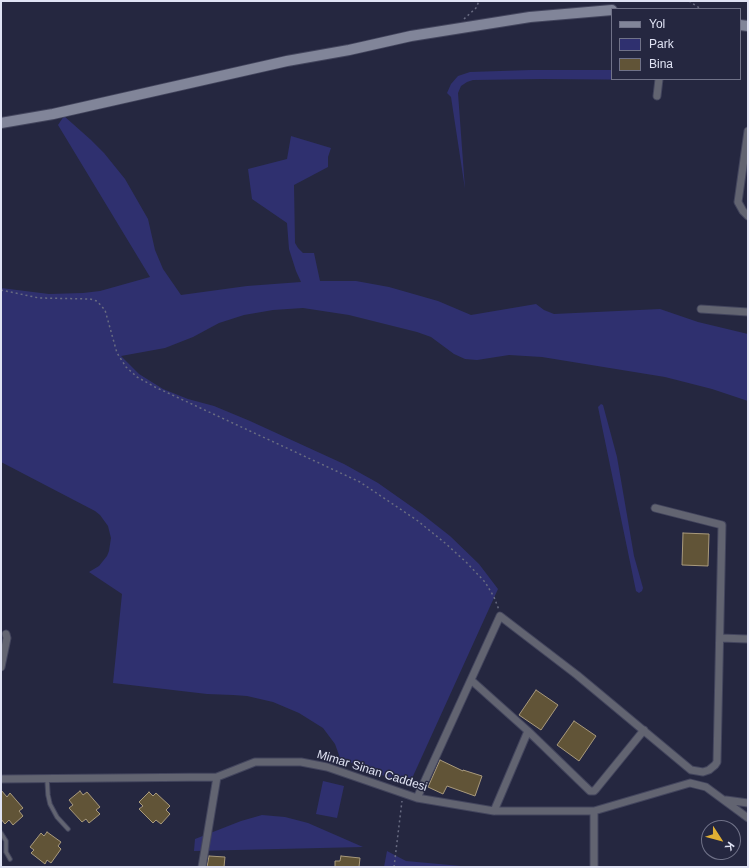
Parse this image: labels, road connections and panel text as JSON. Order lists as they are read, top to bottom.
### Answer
{
  "streets": {
    "street": ["Mimar Sinan Caddesi"]
  },
  "legend": ["Yol", "Park", "Bina"],
  "north": "bottom right"
}
